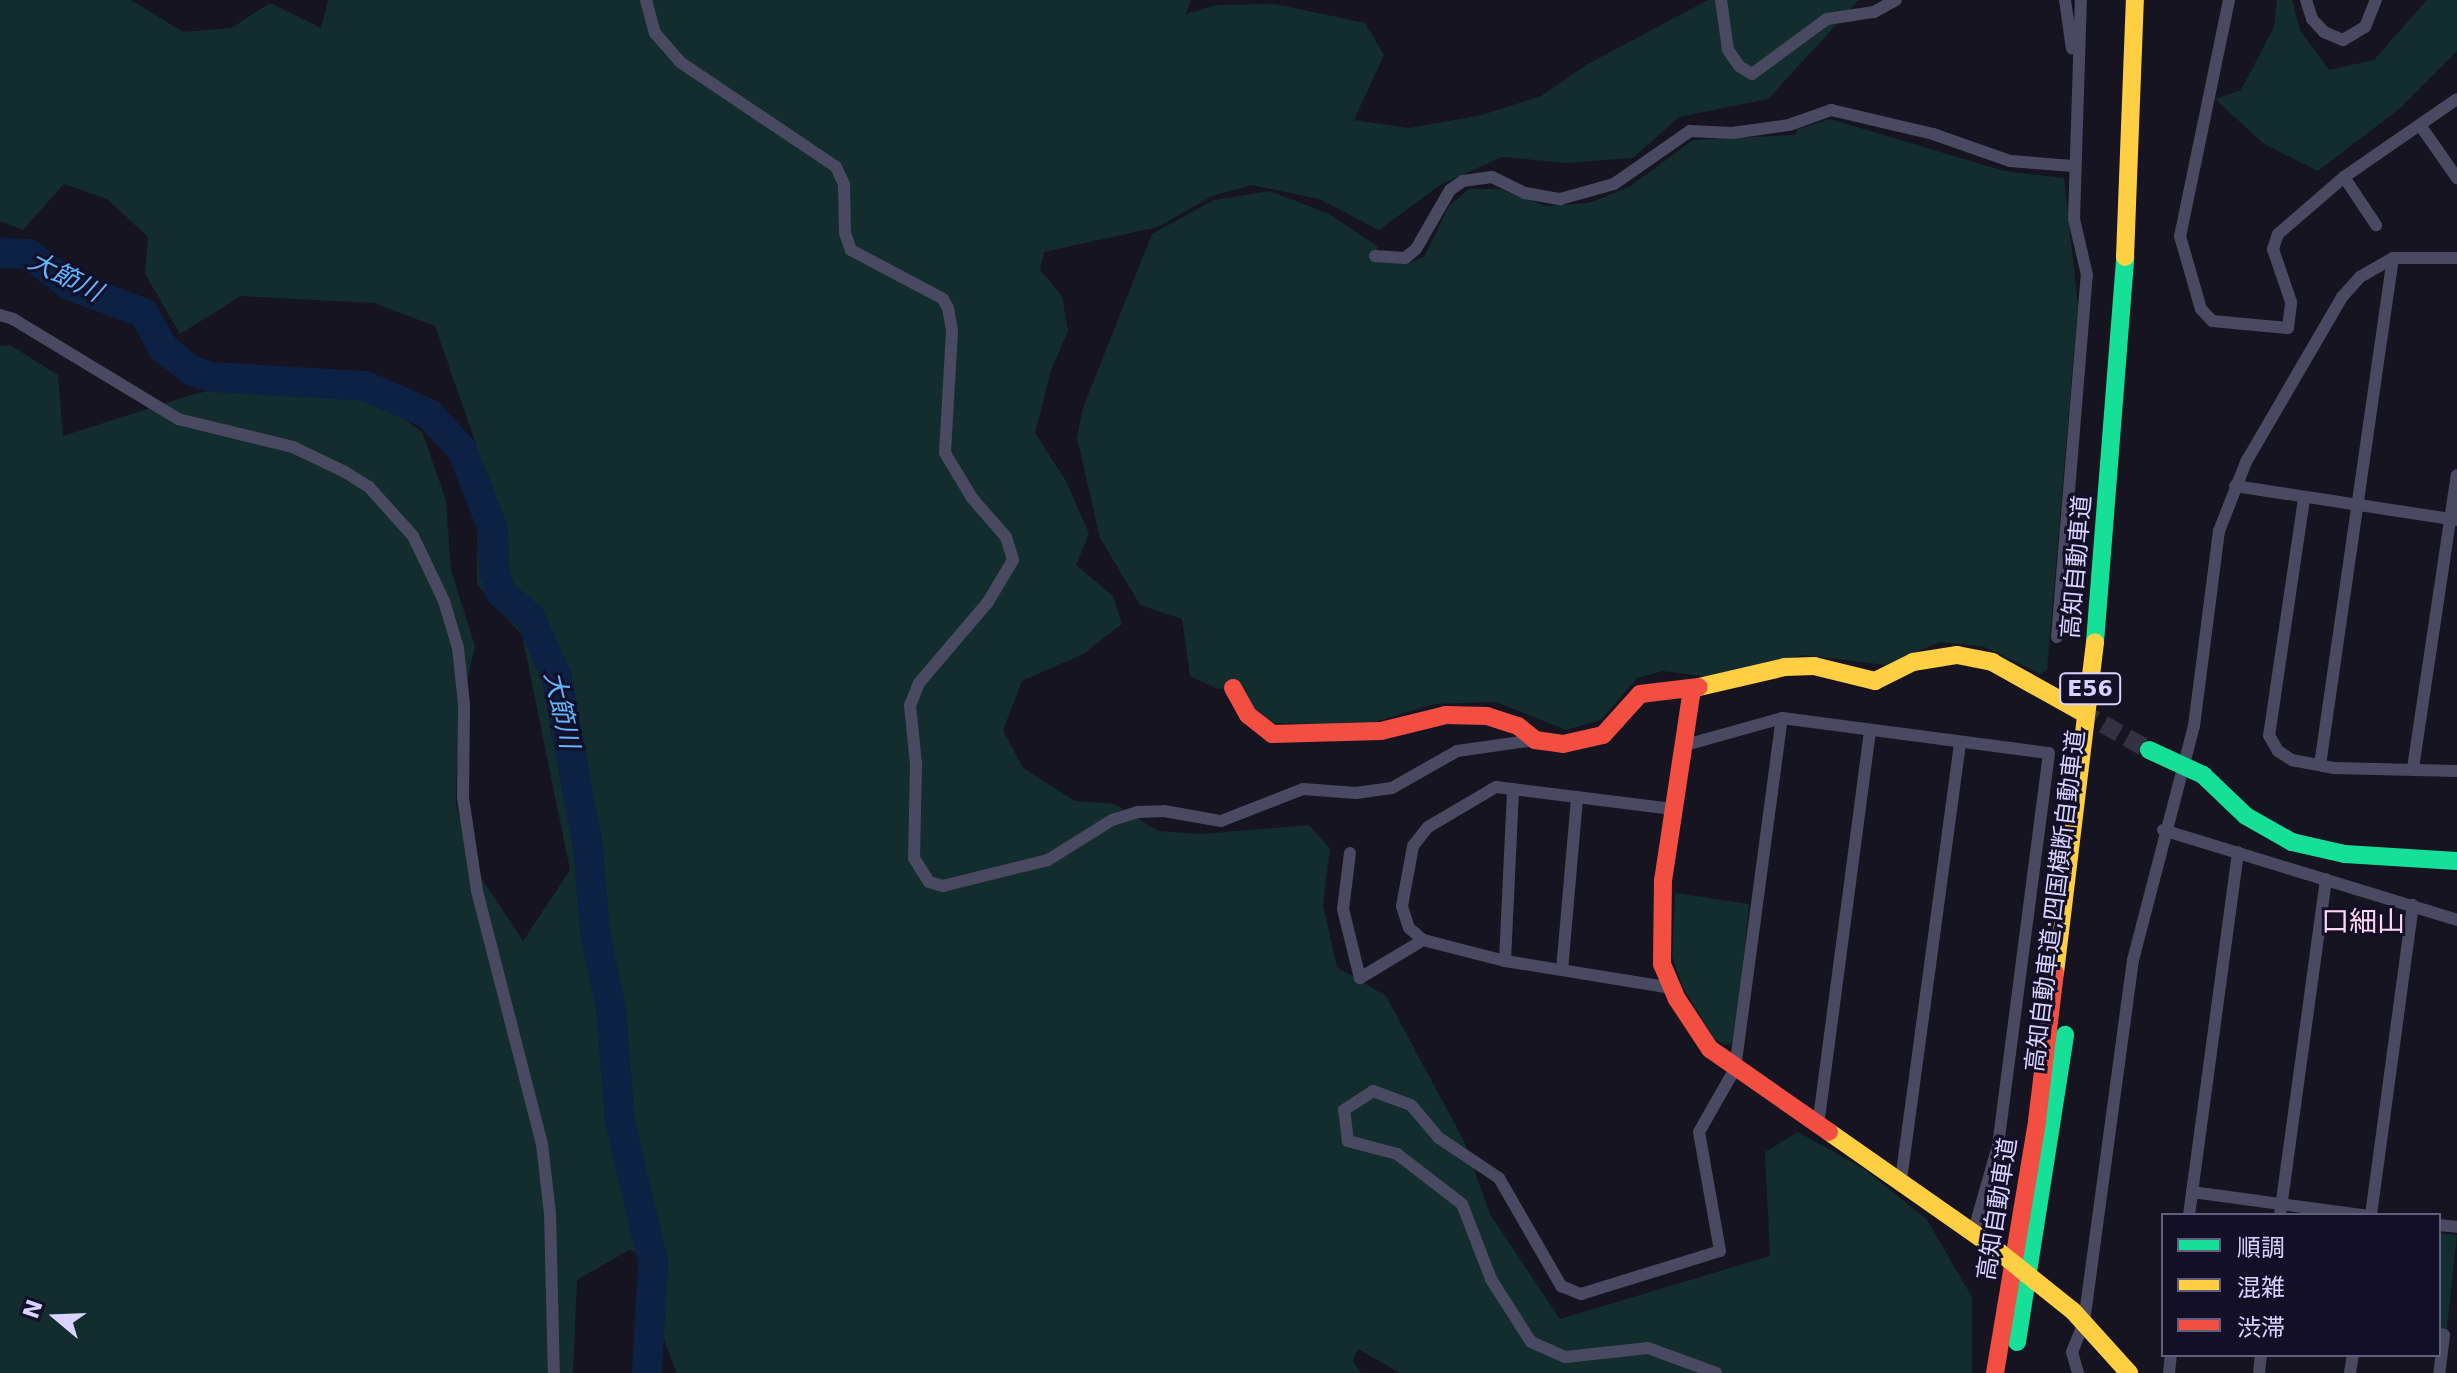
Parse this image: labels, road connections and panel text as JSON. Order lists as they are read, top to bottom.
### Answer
{
  "streets": {
    "main road": ["高知自動車道", "E56", "高知自動車道;四国横断自動車道"]
  },
  "districts": ["口細山"],
  "water": ["大節川"],
  "legend": ["順調", "混雑", "渋滞"],
  "north": "left"
}
